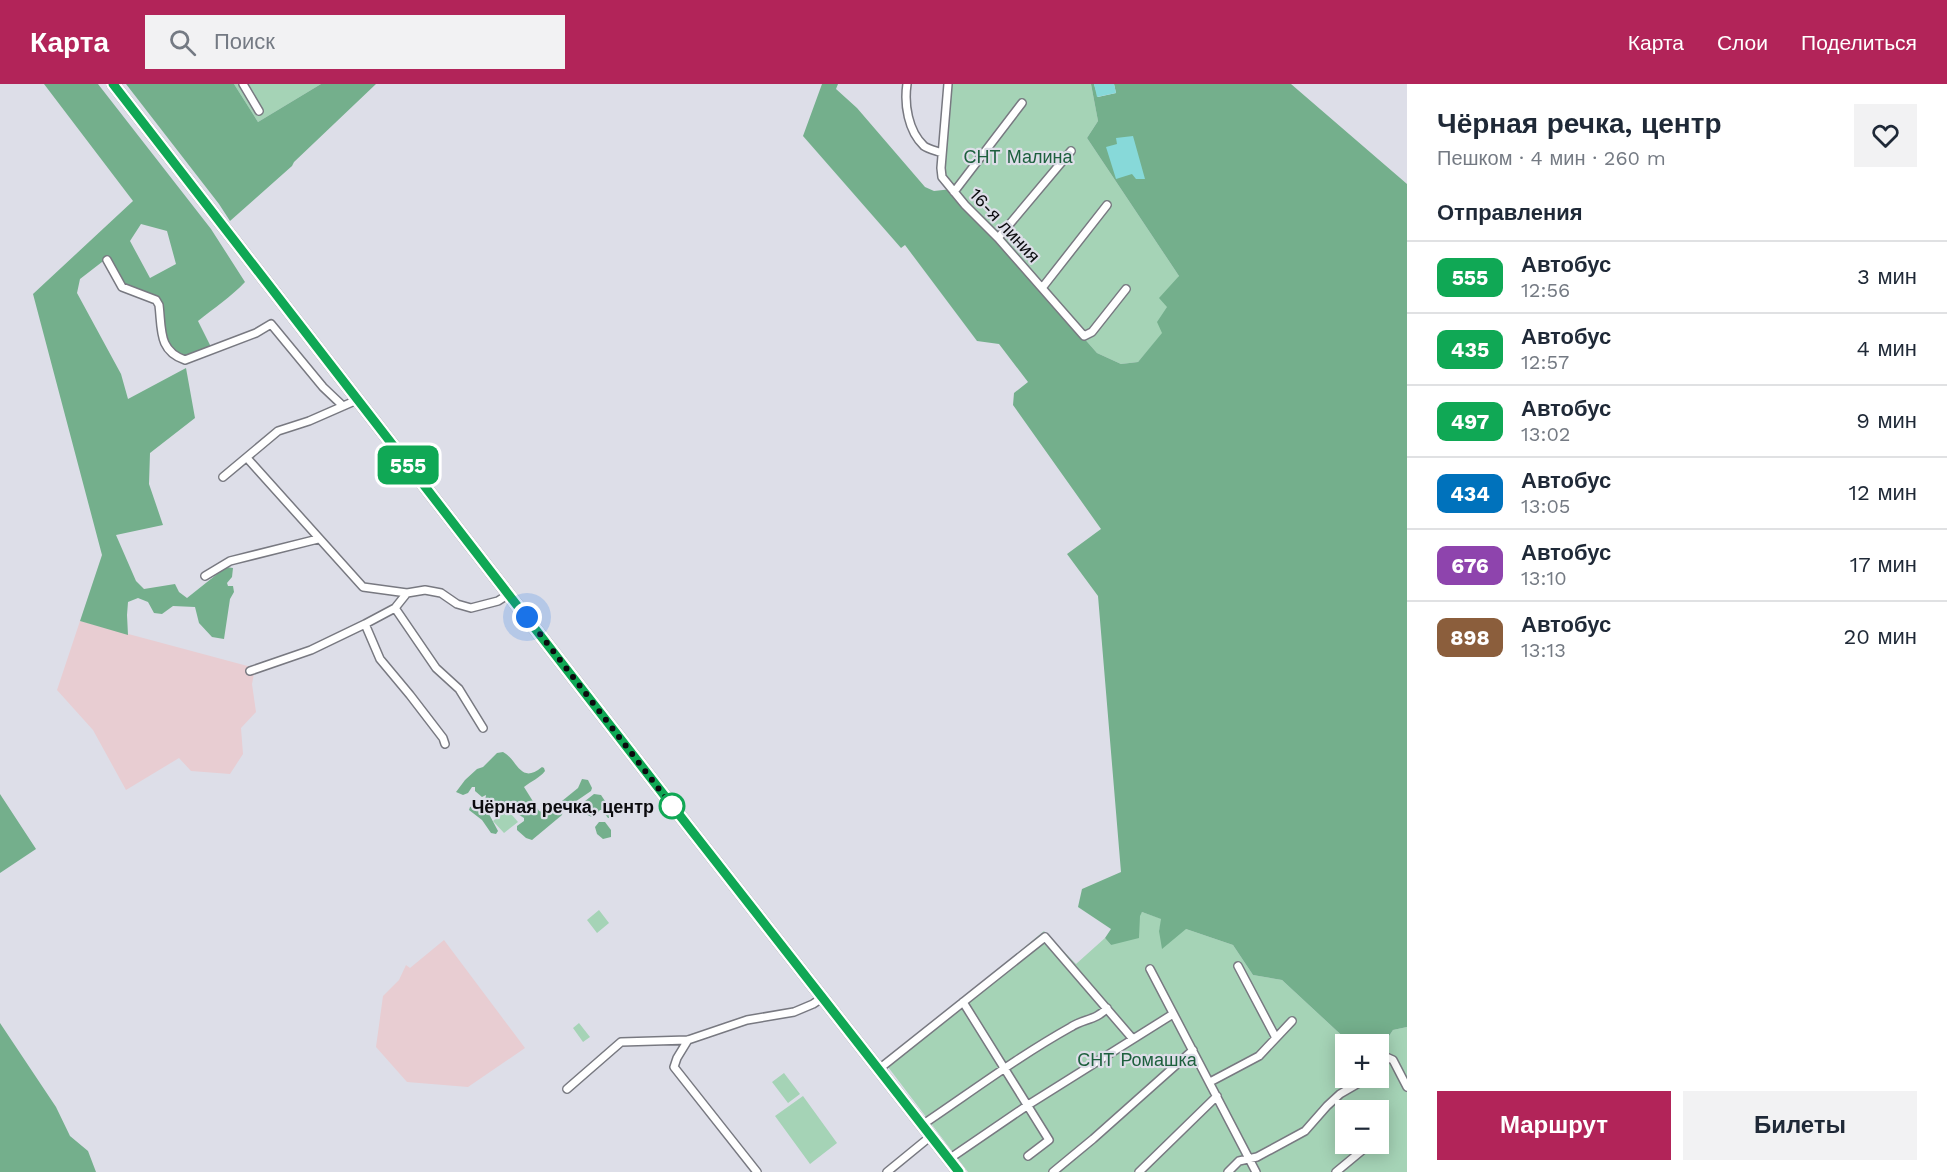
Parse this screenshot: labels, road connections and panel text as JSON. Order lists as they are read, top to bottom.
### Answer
{
  "streets": {
    "street": ["16-я линия"]
  },
  "parks": ["СНТ Малина", "СНТ Ромашка"],
  "places": ["Чёрная речка, центр"],
  "lines": ["bus line 555"],
  "page": {
    "header": "Карта",
    "search": "Поиск",
    "nav": ["Карта", "Слои", "Поделиться"],
    "on_map": "555",
    "heading": [
      ["Чёрная речка, центр", "Пешком · 4 мин · 260 m"],
      "Отправления"
    ],
    "list": [
      {
        "mark": "555",
        "name": "Автобус",
        "note": "12:56",
        "value": "3 мин"
      },
      {
        "mark": "435",
        "name": "Автобус",
        "note": "12:57",
        "value": "4 мин"
      },
      {
        "mark": "497",
        "name": "Автобус",
        "note": "13:02",
        "value": "9 мин"
      },
      {
        "mark": "434",
        "name": "Автобус",
        "note": "13:05",
        "value": "12 мин"
      },
      {
        "mark": "676",
        "name": "Автобус",
        "note": "13:10",
        "value": "17 мин"
      },
      {
        "mark": "898",
        "name": "Автобус",
        "note": "13:13",
        "value": "20 мин"
      }
    ],
    "map_buttons": ["+", "−"],
    "buttons": ["Маршрут", "Билеты"]
  }
}
